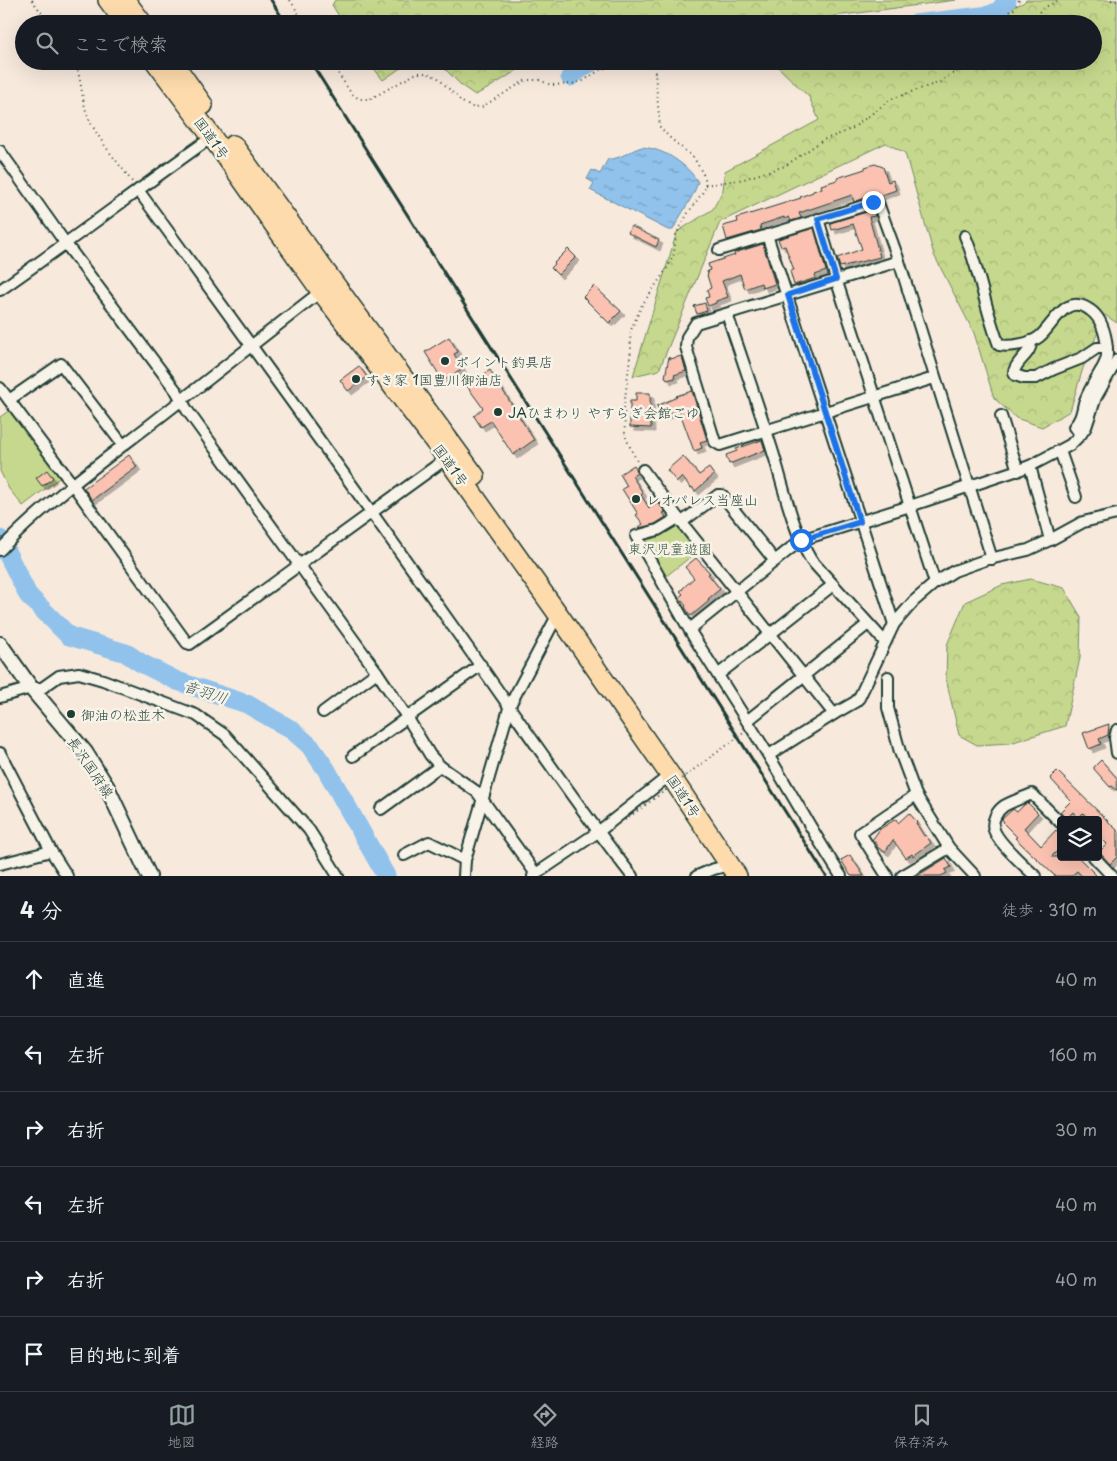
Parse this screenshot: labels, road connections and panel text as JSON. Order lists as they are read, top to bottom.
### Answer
{
  "streets": {
    "highway": ["国道1号"],
    "main road": ["長沢国府線"]
  },
  "water": ["音羽川"],
  "parks": ["東沢児童遊園"],
  "places": [
    "ポイント釣具店",
    "すき家 1国豊川御油店",
    "JAひまわり やすらぎ会館ごゆ",
    "レオパレス当座山",
    "御油の松並木"
  ],
  "page": {
    "search": "ここで検索",
    "heading": ["4 分", "徒歩 · 310 m"],
    "list": [
      ["直進", "40 m"],
      ["左折", "160 m"],
      ["右折", "30 m"],
      ["左折", "40 m"],
      ["右折", "40 m"],
      "目的地に到着"
    ],
    "nav": ["地図", "経路", "保存済み"]
  }
}
